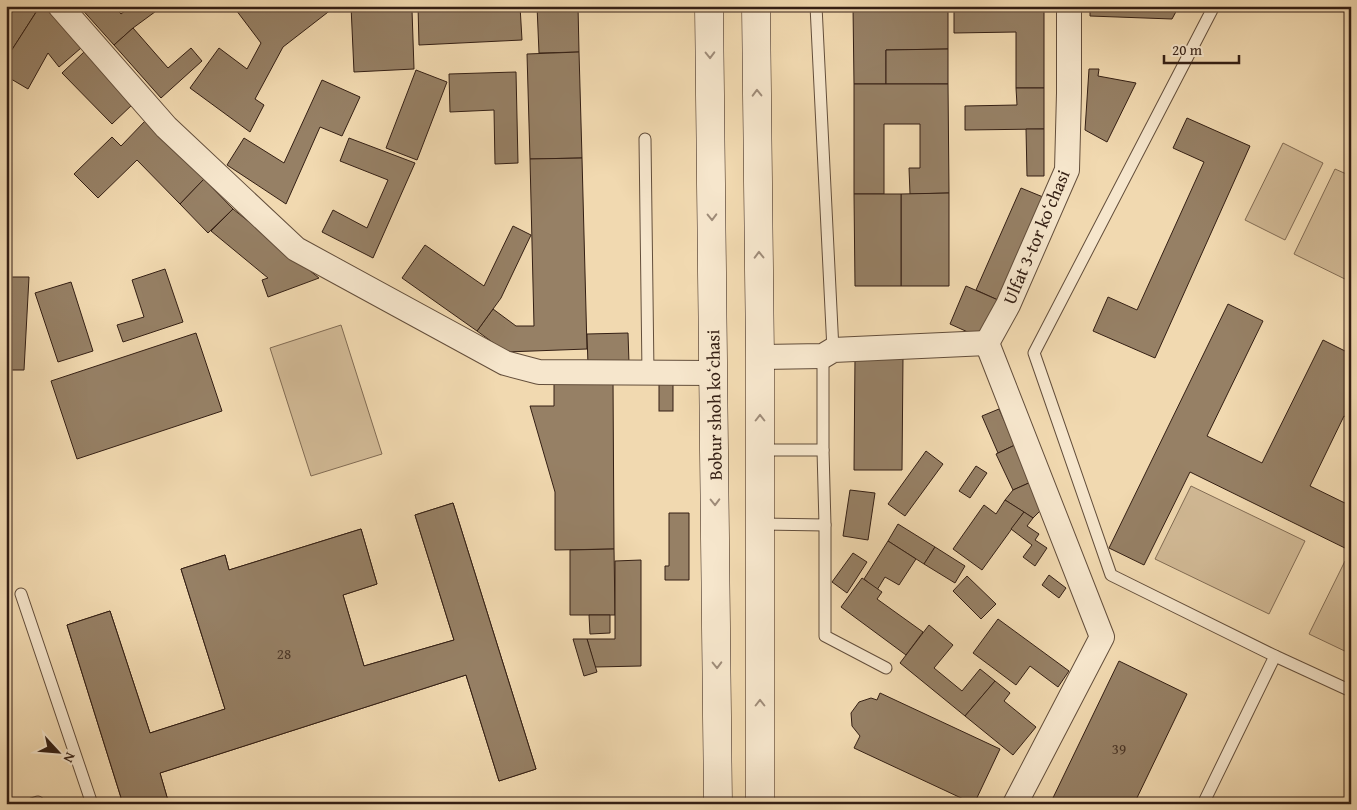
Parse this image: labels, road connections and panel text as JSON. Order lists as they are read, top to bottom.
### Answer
{
  "streets": {
    "main road": ["Bobur shoh koʻchasi"],
    "street": ["Ulfat 3-tor koʻchasi"]
  },
  "house_numbers": ["28", "39"],
  "scale_bar": "20 m",
  "north": "bottom right"
}
